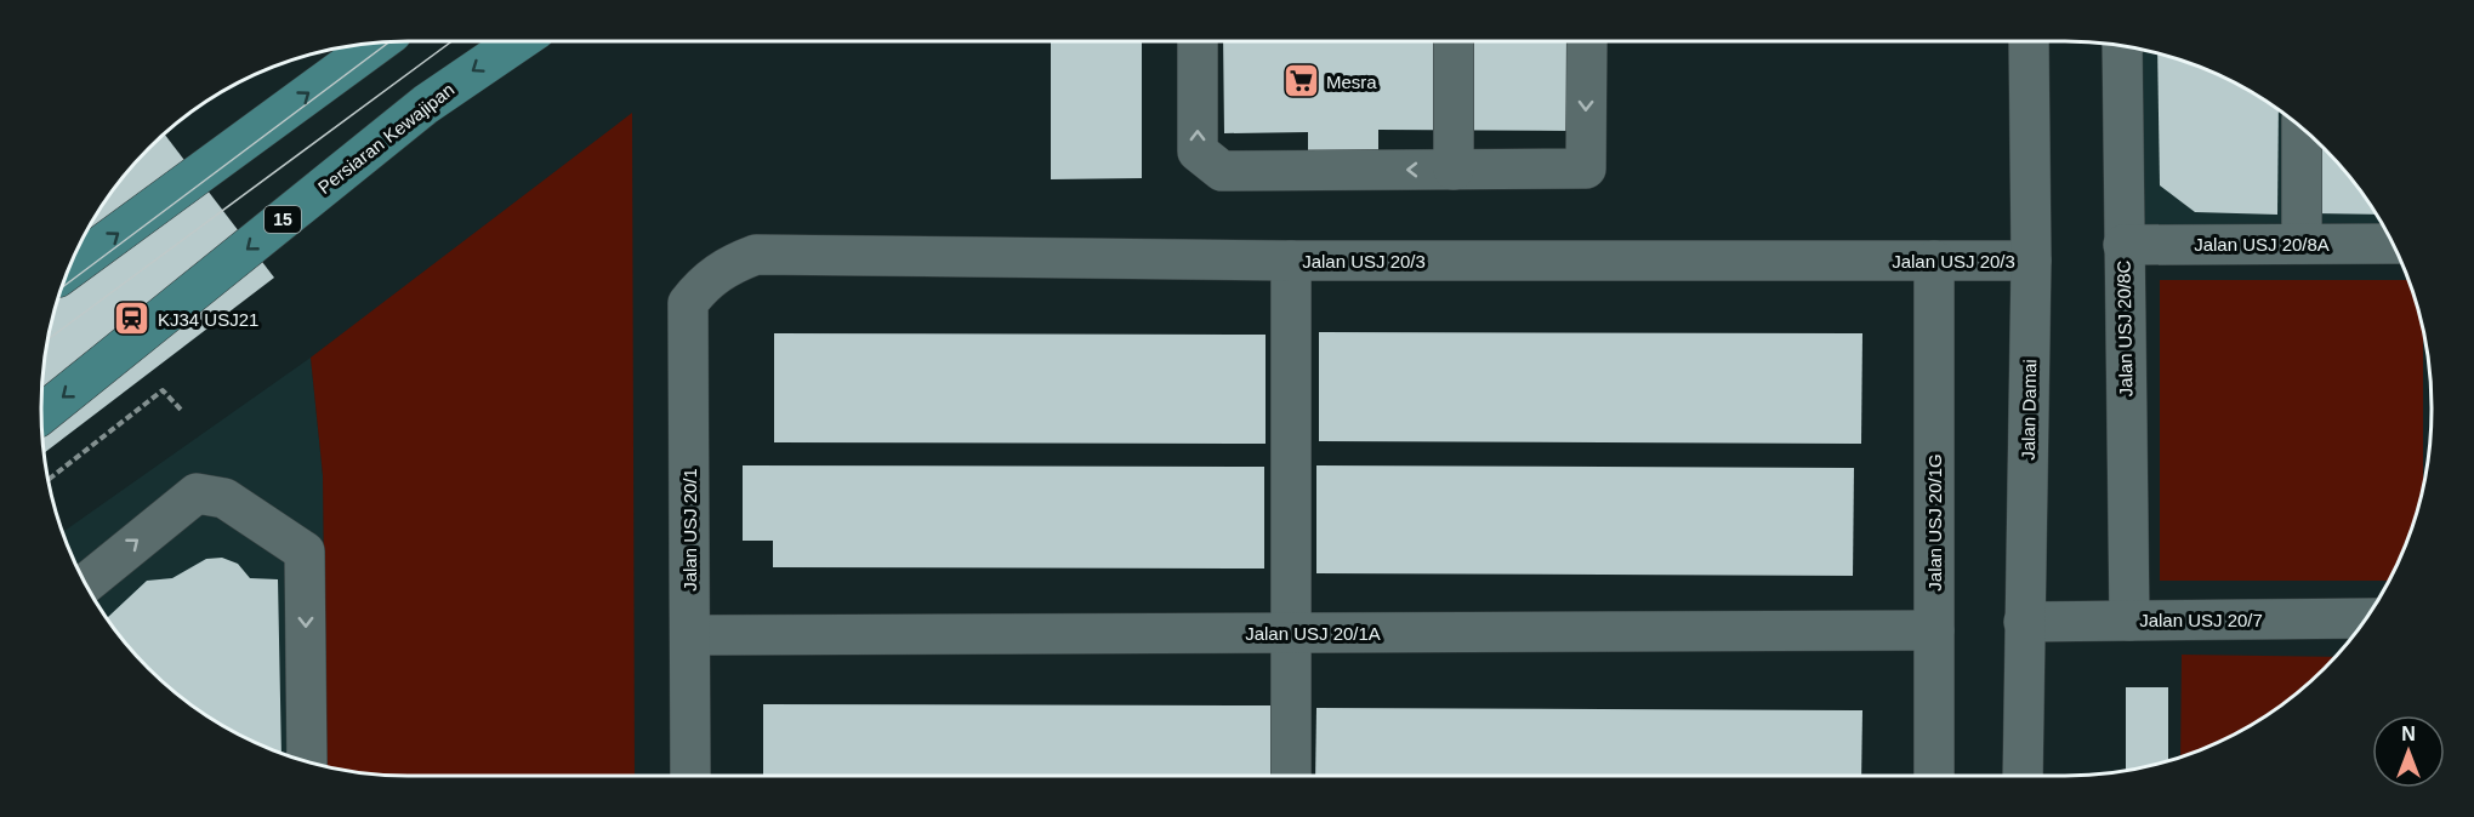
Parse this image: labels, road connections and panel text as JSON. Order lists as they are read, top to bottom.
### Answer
{
  "streets": {
    "main road": ["Persiaran Kewajipan", "15"],
    "street": [
      "Jalan USJ 20/8A",
      "Jalan USJ 20/3",
      "Jalan USJ 20/8C",
      "Jalan Damai",
      "Jalan USJ 20/1G",
      "Jalan USJ 20/1",
      "Jalan USJ 20/7",
      "Jalan USJ 20/1A"
    ]
  },
  "crossings": [
    ["Jalan USJ 20/8A", "Jalan USJ 20/8C"],
    ["Jalan USJ 20/3", "Jalan Damai"],
    ["Jalan USJ 20/3", "Jalan USJ 20/1G"],
    ["Jalan USJ 20/3", "Jalan USJ 20/1"],
    ["Jalan USJ 20/8C", "Jalan USJ 20/7"],
    ["Jalan Damai", "Jalan USJ 20/7"],
    ["Jalan USJ 20/1G", "Jalan USJ 20/1A"],
    ["Jalan USJ 20/1", "Jalan USJ 20/1A"]
  ],
  "places": {
    "supermarket": ["Mesra"],
    "station": ["KJ34 USJ21"]
  },
  "north": "top"
}
